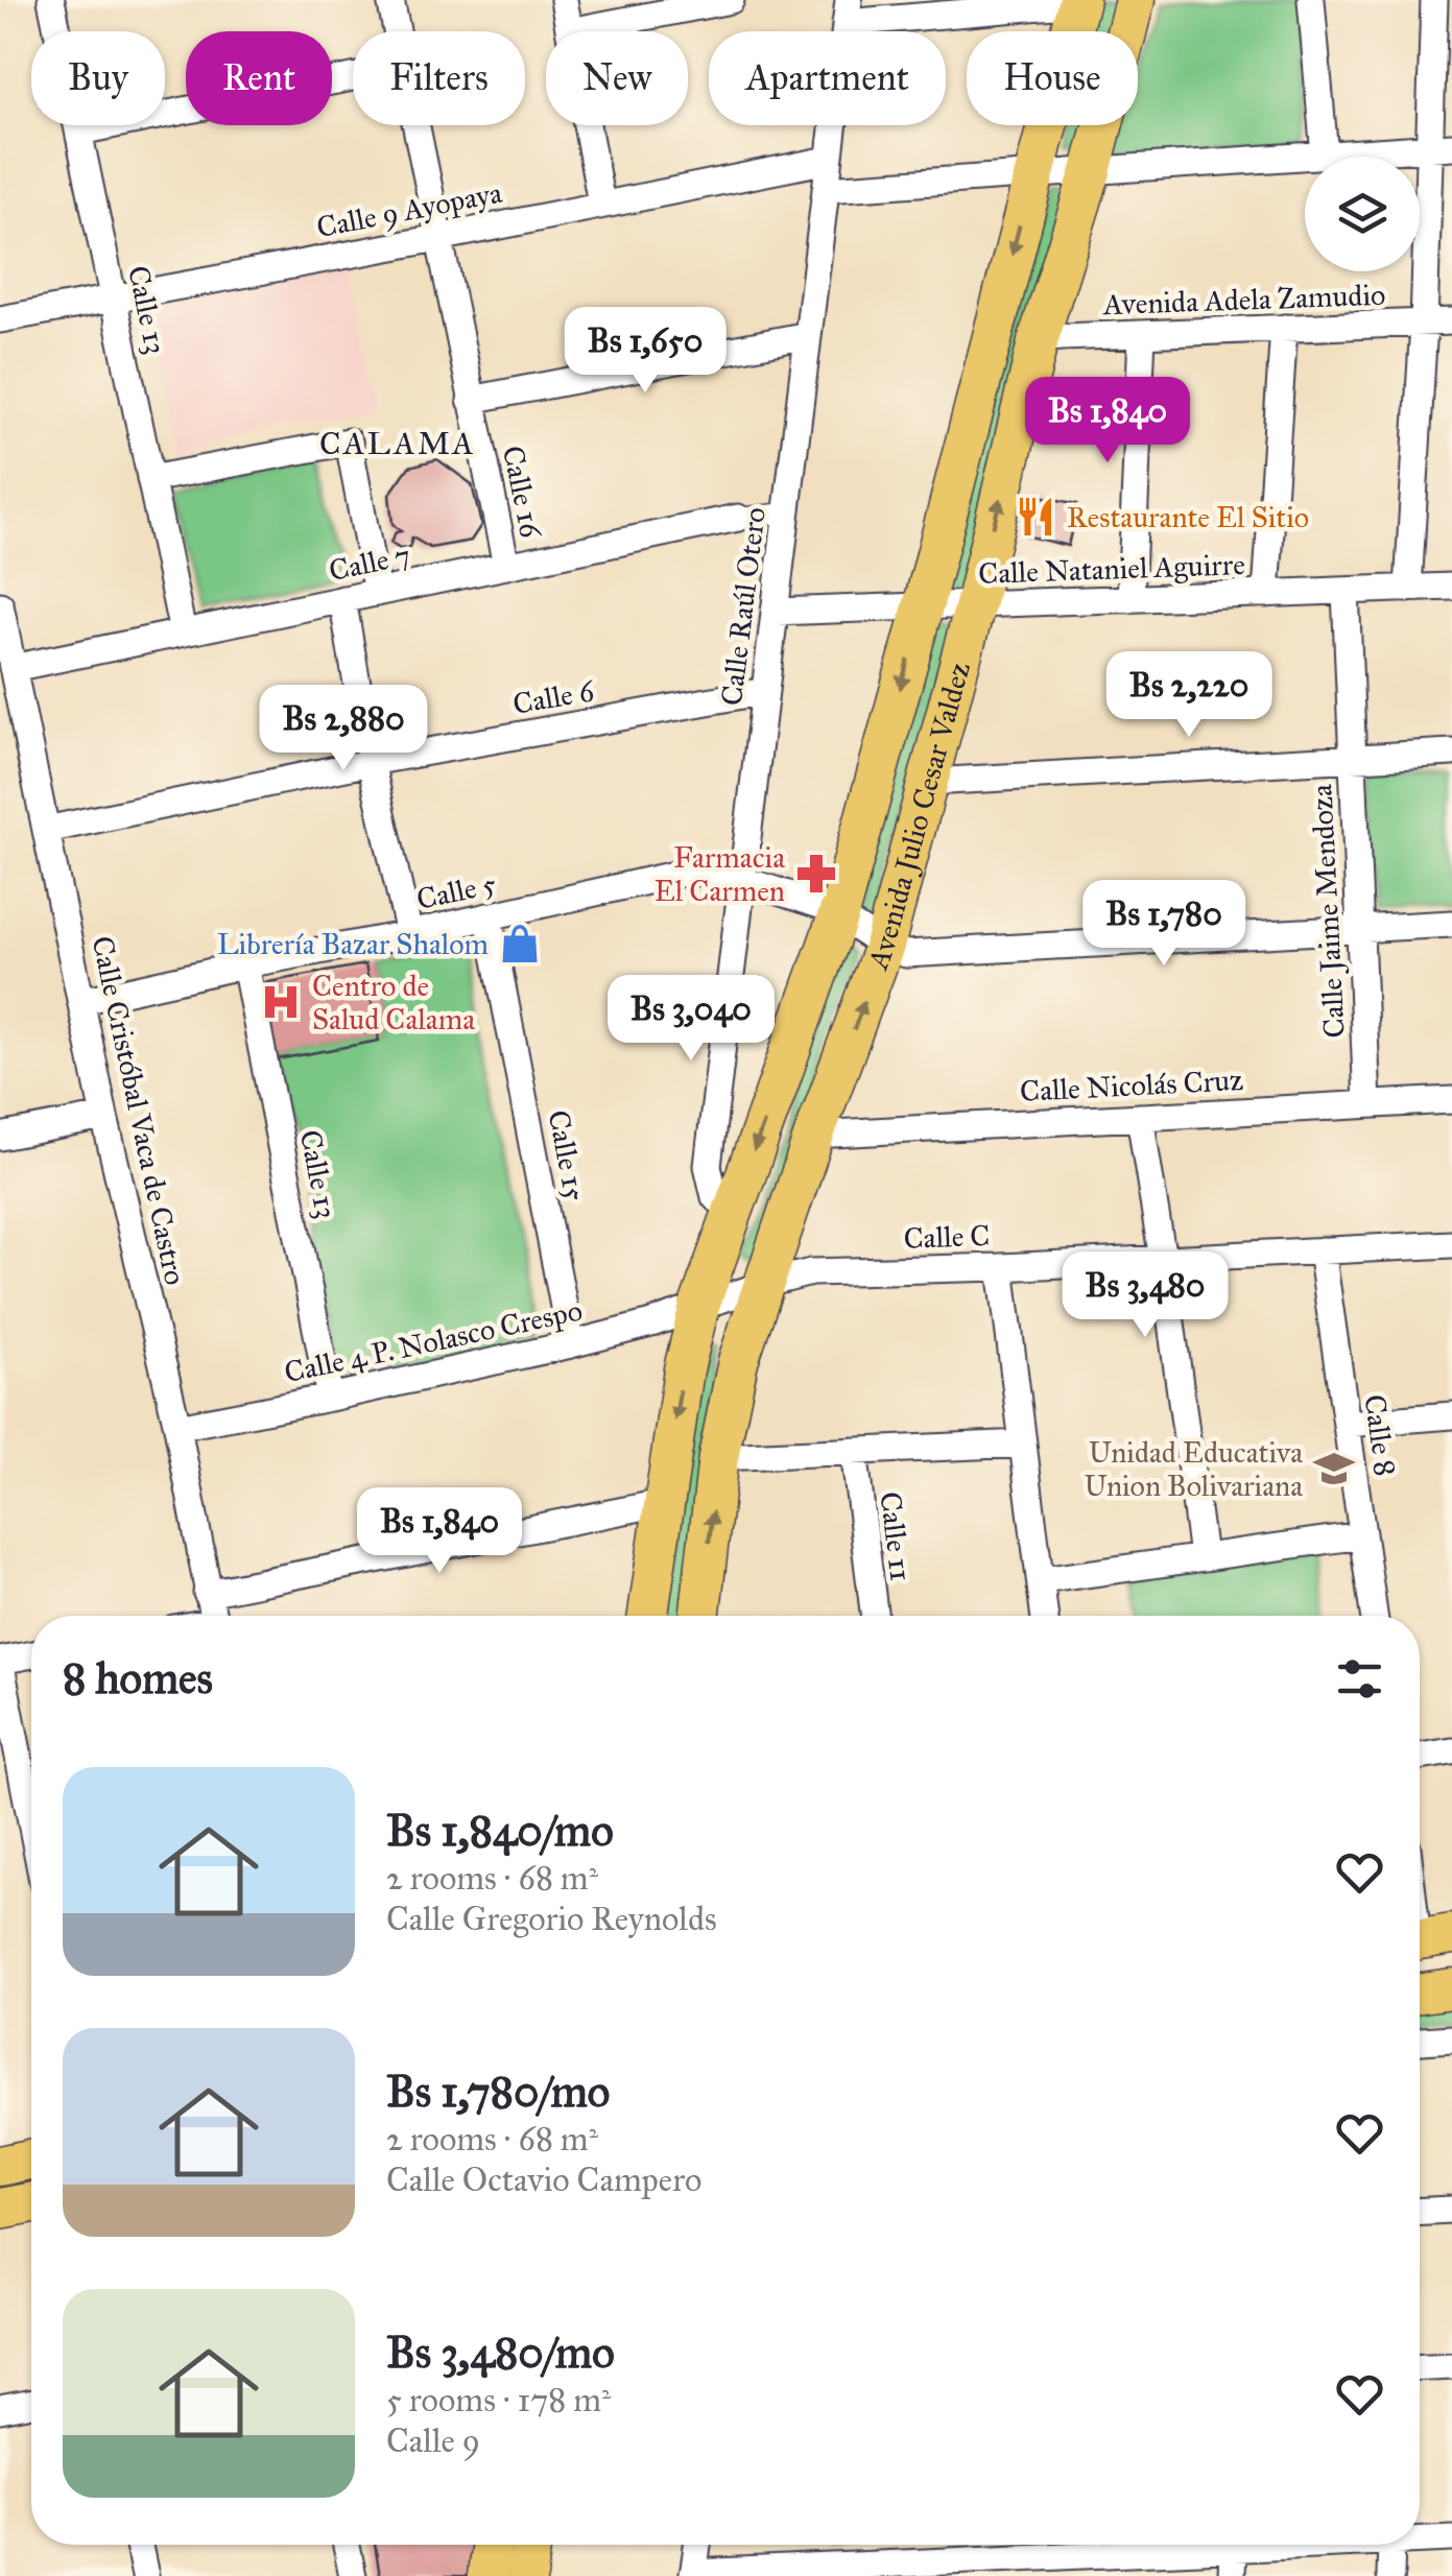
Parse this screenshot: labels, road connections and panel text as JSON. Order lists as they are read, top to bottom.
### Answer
{
  "streets": {
    "main road": ["Avenida Julio Cesar Valdez"],
    "street": [
      "Calle 9 Ayopaya",
      "Avenida Adela Zamudio",
      "Calle 13",
      "Calle 16",
      "Calle 7",
      "Calle Nataniel Aguirre",
      "Calle Raúl Otero",
      "Calle 6",
      "Calle 5",
      "Calle Jaime Mendoza",
      "Calle Nicolás Cruz",
      "Calle Cristóbal Vaca de Castro",
      "Calle 15",
      "Calle C",
      "Calle 4 P. Nolasco Crespo",
      "Calle 8",
      "Calle 11"
    ]
  },
  "crossings": [
    ["Calle 9 Ayopaya", "Calle 13"],
    ["Calle 9 Ayopaya", "Calle 16"],
    ["Calle 9 Ayopaya", "Calle Raúl Otero"],
    ["Avenida Adela Zamudio", "Avenida Julio Cesar Valdez"],
    ["Calle 13", "Calle 7"],
    ["Calle 13", "Calle 5"],
    ["Calle 13", "Calle 4 P. Nolasco Crespo"],
    ["Calle 16", "Calle 7"],
    ["Calle 7", "Calle Cristóbal Vaca de Castro"],
    ["Calle Nataniel Aguirre", "Calle Raúl Otero"],
    ["Calle Nataniel Aguirre", "Avenida Julio Cesar Valdez"],
    ["Calle Nataniel Aguirre", "Calle Jaime Mendoza"],
    ["Calle Raúl Otero", "Calle 6"],
    ["Calle Raúl Otero", "Avenida Julio Cesar Valdez"],
    ["Calle Raúl Otero", "Calle 5"],
    ["Calle 6", "Calle Cristóbal Vaca de Castro"],
    ["Avenida Julio Cesar Valdez", "Calle 5"],
    ["Avenida Julio Cesar Valdez", "Calle Nicolás Cruz"],
    ["Avenida Julio Cesar Valdez", "Calle C"],
    ["Avenida Julio Cesar Valdez", "Calle 4 P. Nolasco Crespo"],
    ["Calle 5", "Calle Cristóbal Vaca de Castro"],
    ["Calle 5", "Calle 15"],
    ["Calle Jaime Mendoza", "Calle Nicolás Cruz"],
    ["Calle Cristóbal Vaca de Castro", "Calle 4 P. Nolasco Crespo"],
    ["Calle 15", "Calle 4 P. Nolasco Crespo"],
    ["Calle C", "Calle 4 P. Nolasco Crespo"],
    ["Calle C", "Calle 8"]
  ],
  "districts": ["CALAMA"],
  "places": {
    "restaurant": ["Restaurante El Sitio"],
    "pharmacy": ["Farmacia El Carmen"],
    "shop": ["Librería Bazar Shalom"],
    "hospital": ["Centro de Salud Calama"],
    "school or university": ["Unidad Educativa Union Bolivariana"]
  },
  "page": {
    "chip": [
      "Buy",
      "Rent",
      "Filters",
      "New",
      "Apartment",
      "House"
    ],
    "price": [
      "Bs 1,650",
      "Bs 1,840",
      "Bs 2,220",
      "Bs 2,880",
      "Bs 1,780",
      "Bs 3,040",
      "Bs 3,480",
      "Bs 1,840"
    ],
    "heading": "8 homes",
    "list": [
      {
        "name": "Bs 1,840/mo",
        "note": "2 rooms · 68 m² · Calle Gregorio Reynolds"
      },
      {
        "name": "Bs 1,780/mo",
        "note": "2 rooms · 68 m² · Calle Octavio Campero"
      },
      {
        "name": "Bs 3,480/mo",
        "note": "5 rooms · 178 m² · Calle 9"
      }
    ]
  }
}
